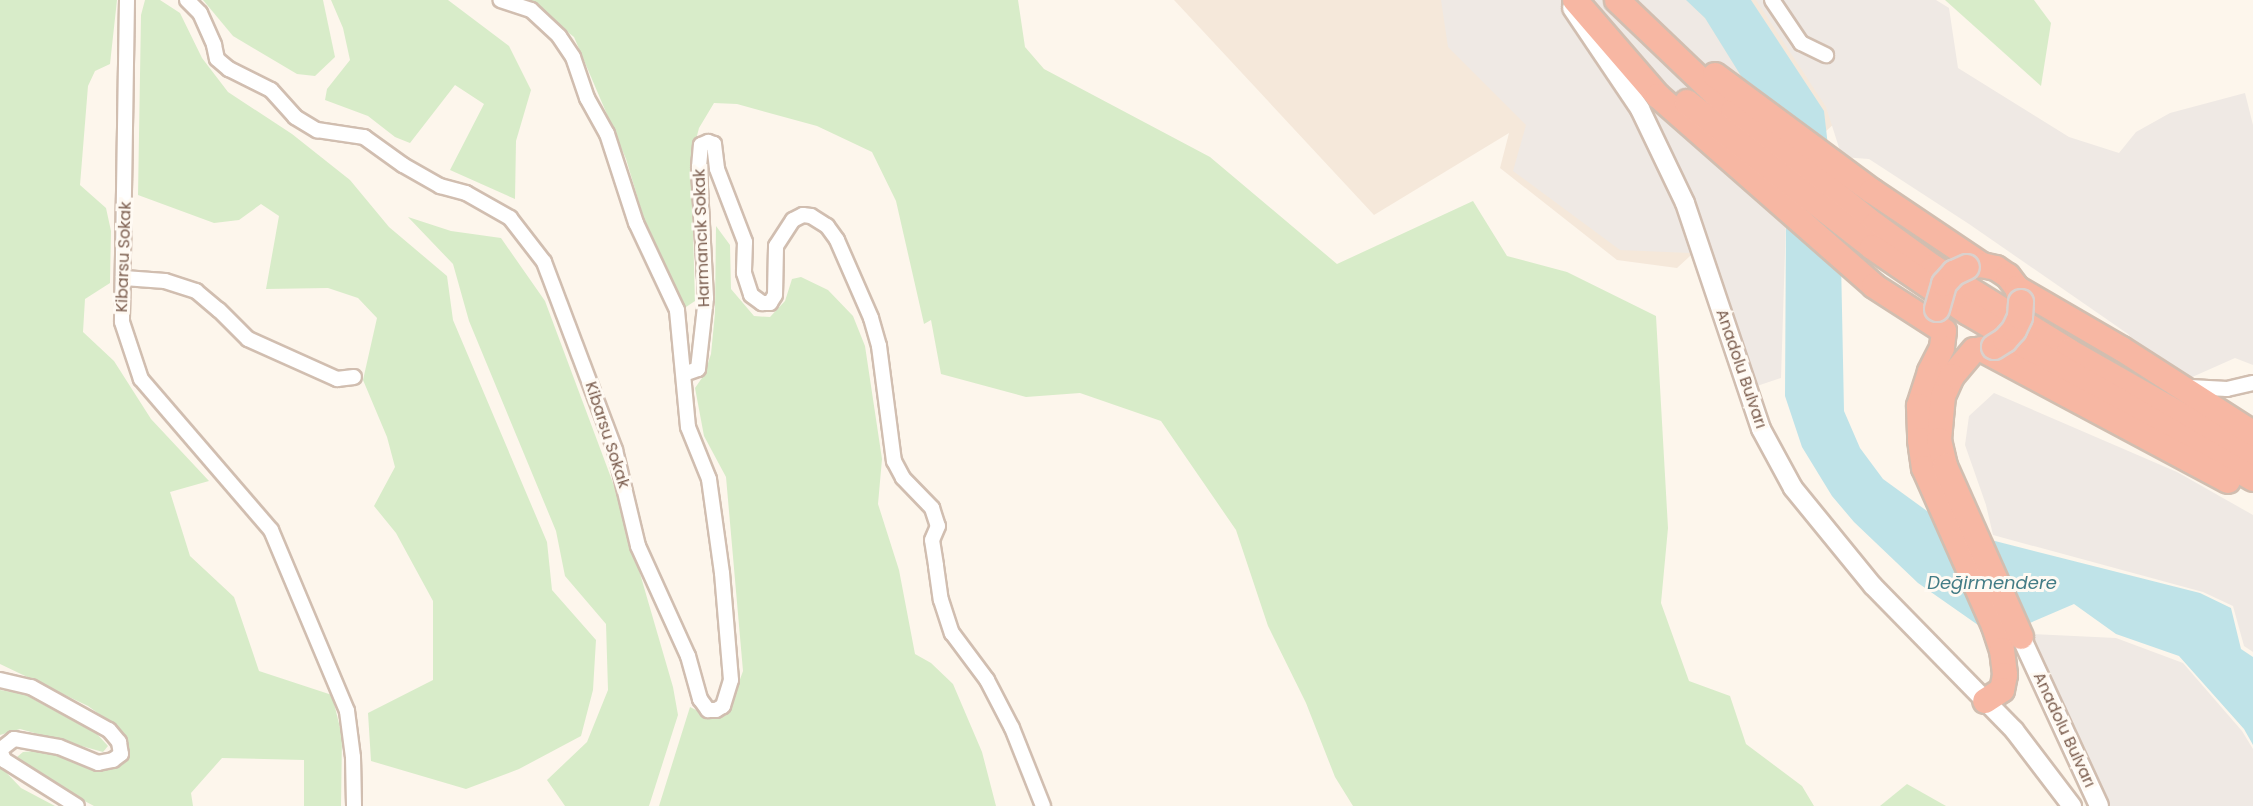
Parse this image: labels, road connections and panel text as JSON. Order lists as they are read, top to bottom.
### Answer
{
  "streets": {
    "street": ["Harmancık Sokak", "Kibarsu Sokak", "Anadolu Bulvarı"]
  },
  "crossings": [
    ["Harmancık Sokak", "Kibarsu Sokak"]
  ],
  "water": ["Değirmendere"]
}
